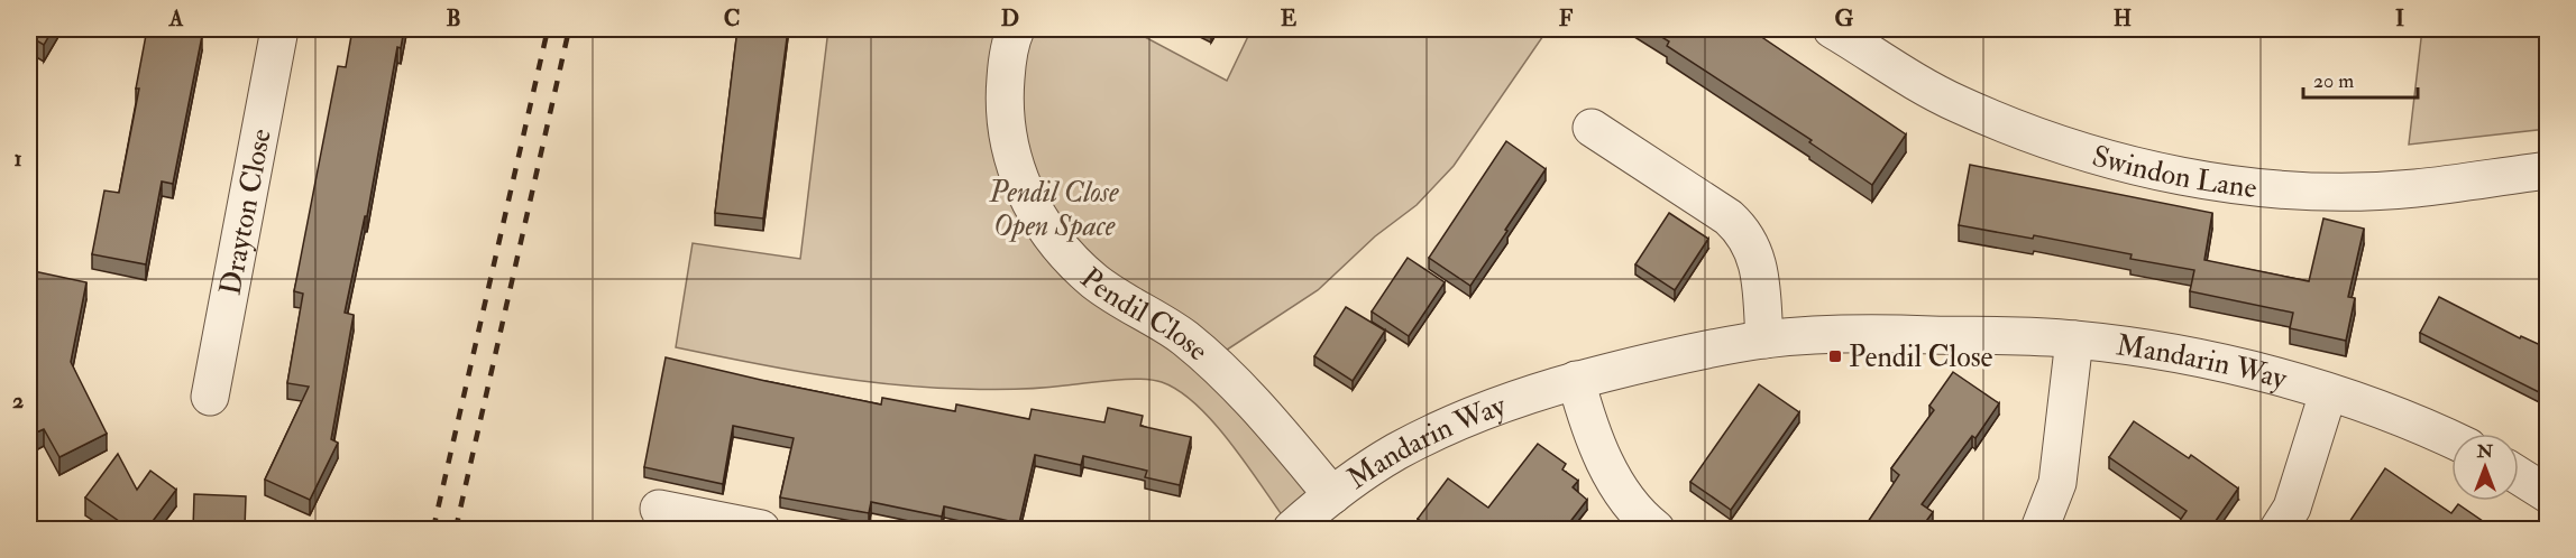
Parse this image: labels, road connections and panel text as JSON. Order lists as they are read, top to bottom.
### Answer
{
  "streets": {
    "street": [
      "Swindon Lane",
      "Drayton Close",
      "Pendil Close",
      "Mandarin Way"
    ]
  },
  "crossings": [
    ["Pendil Close", "Mandarin Way"]
  ],
  "parks": ["Pendil Close Open Space"],
  "places": {
    "transit": ["Pendil Close"]
  },
  "scale_bar": "20 m",
  "north": "top",
  "grid": {
    "columns": [
      "A",
      "B",
      "C",
      "D",
      "E",
      "F",
      "G",
      "H",
      "I"
    ],
    "rows": ["1", "2"]
  }
}
